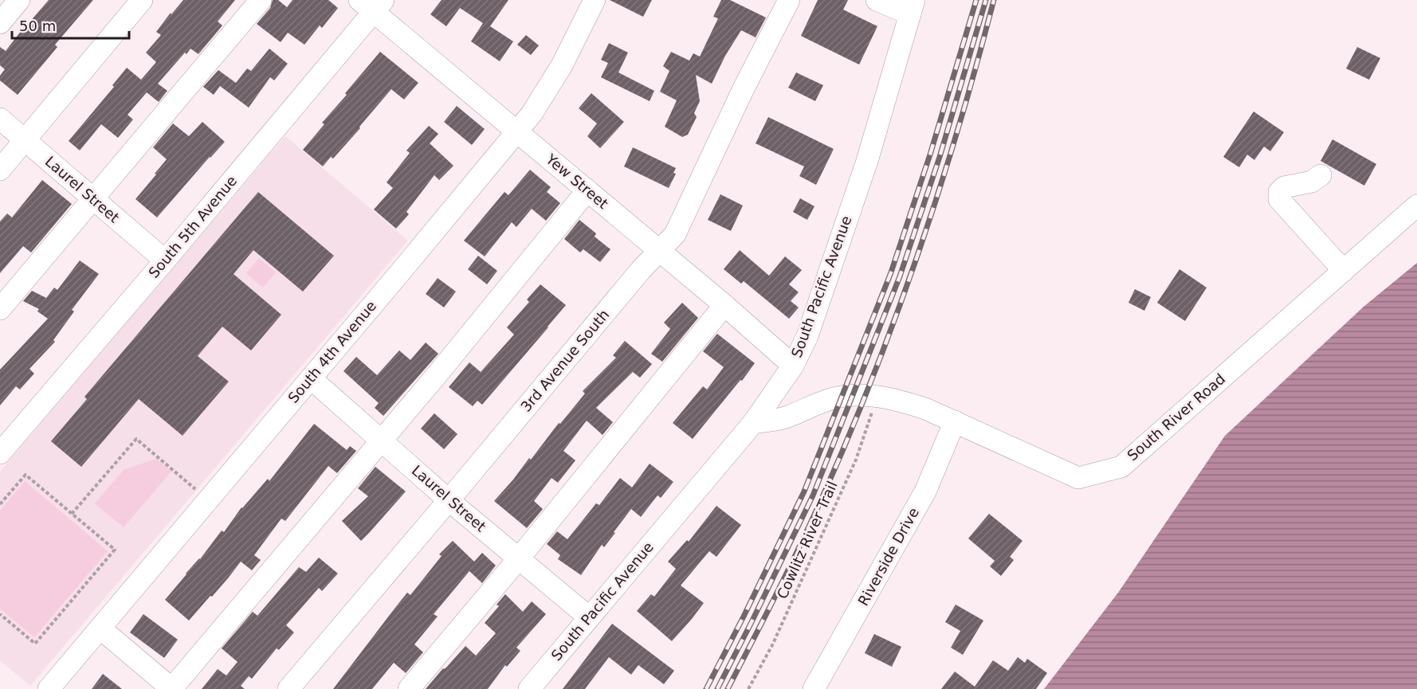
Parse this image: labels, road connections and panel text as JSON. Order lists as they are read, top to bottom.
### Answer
{
  "streets": {
    "street": [
      "Yew Street",
      "Laurel Street",
      "South 5th Avenue",
      "South Pacific Avenue",
      "South 4th Avenue",
      "3rd Avenue South",
      "South River Road",
      "Riverside Drive"
    ],
    "path": ["Cowlitz River Trail"]
  },
  "crossings": [
    ["Yew Street", "South 5th Avenue"],
    ["Yew Street", "South Pacific Avenue"],
    ["Yew Street", "South 4th Avenue"],
    ["Yew Street", "3rd Avenue South"],
    ["Laurel Street", "South 5th Avenue"],
    ["Laurel Street", "South Pacific Avenue"],
    ["Laurel Street", "South 4th Avenue"],
    ["Laurel Street", "3rd Avenue South"],
    ["South Pacific Avenue", "South River Road"],
    ["South River Road", "Cowlitz River Trail"],
    ["South River Road", "Riverside Drive"]
  ],
  "scale_bar": "50 m"
}
